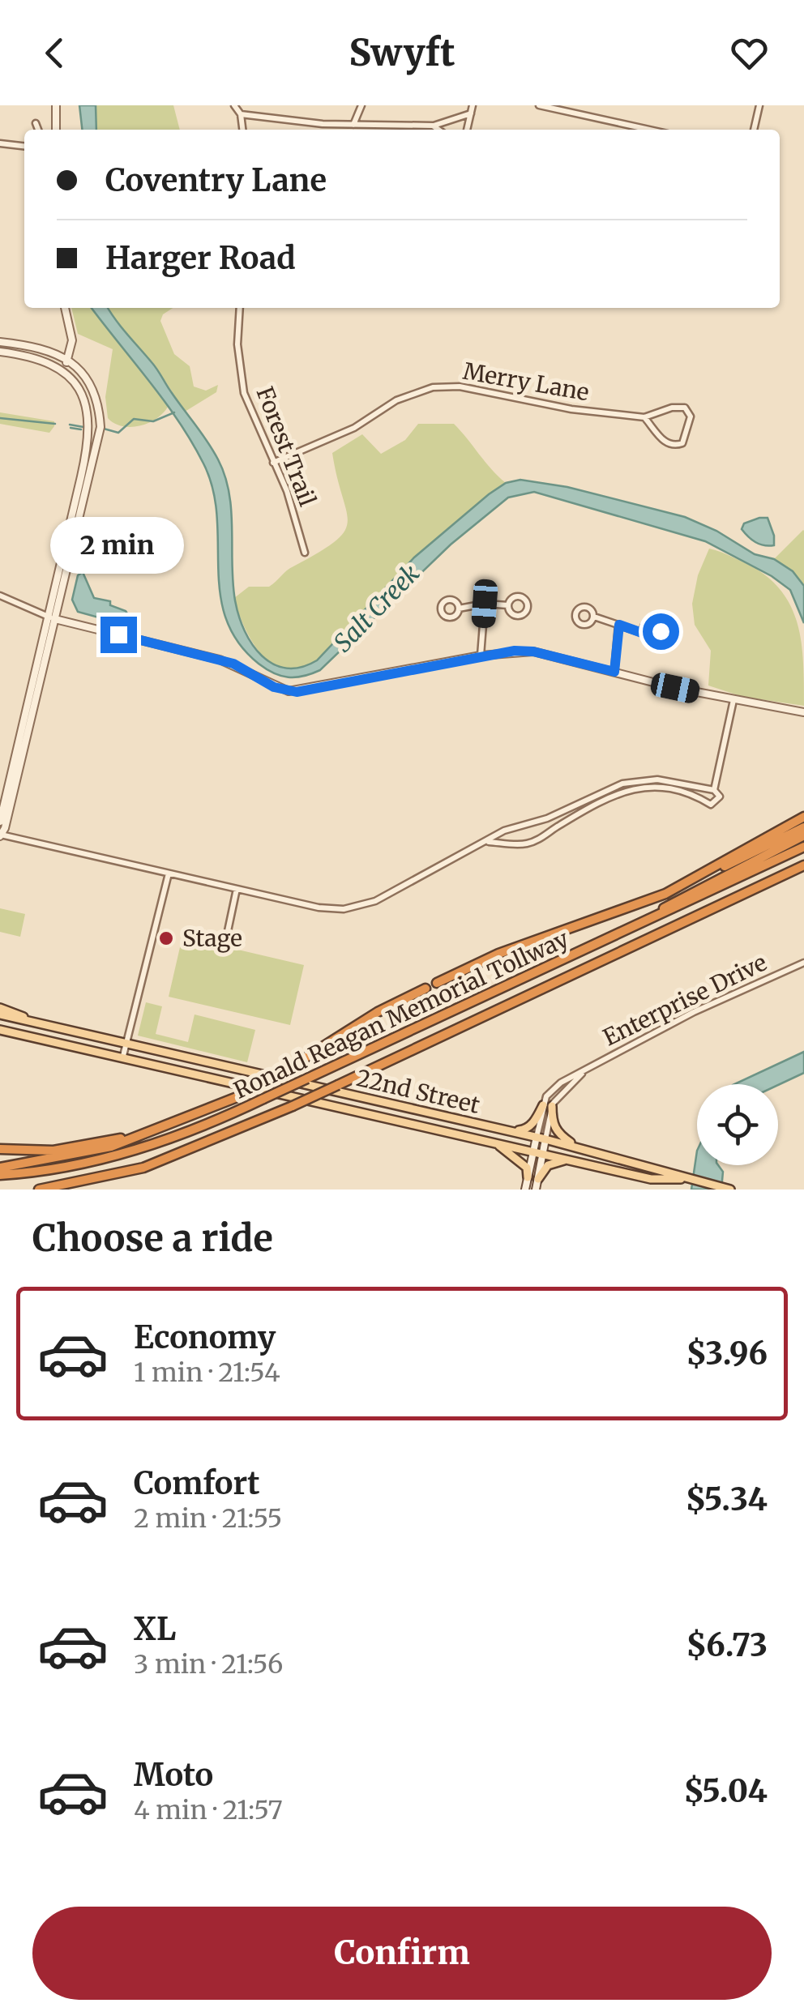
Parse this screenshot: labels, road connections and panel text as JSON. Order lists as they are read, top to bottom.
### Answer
{
  "streets": {
    "highway": ["Ronald Reagan Memorial Tollway"],
    "main road": ["22nd Street"],
    "street": ["Merry Lane", "Forest Trail", "Enterprise Drive"]
  },
  "crossings": [
    ["Merry Lane", "Forest Trail"]
  ],
  "water": ["Salt Creek"],
  "places": ["Stage"],
  "page": {
    "header": "Swyft",
    "banner": ["Coventry Lane", "Harger Road"],
    "bubble": "2 min",
    "heading": "Choose a ride",
    "list": [
      {
        "name": "Economy",
        "note": "1 min · 21:54",
        "value": "$3.96"
      },
      {
        "name": "Comfort",
        "note": "2 min · 21:55",
        "value": "$5.34"
      },
      {
        "name": "XL",
        "note": "3 min · 21:56",
        "value": "$6.73"
      },
      {
        "name": "Moto",
        "note": "4 min · 21:57",
        "value": "$5.04"
      }
    ],
    "buttons": "Confirm"
  }
}
